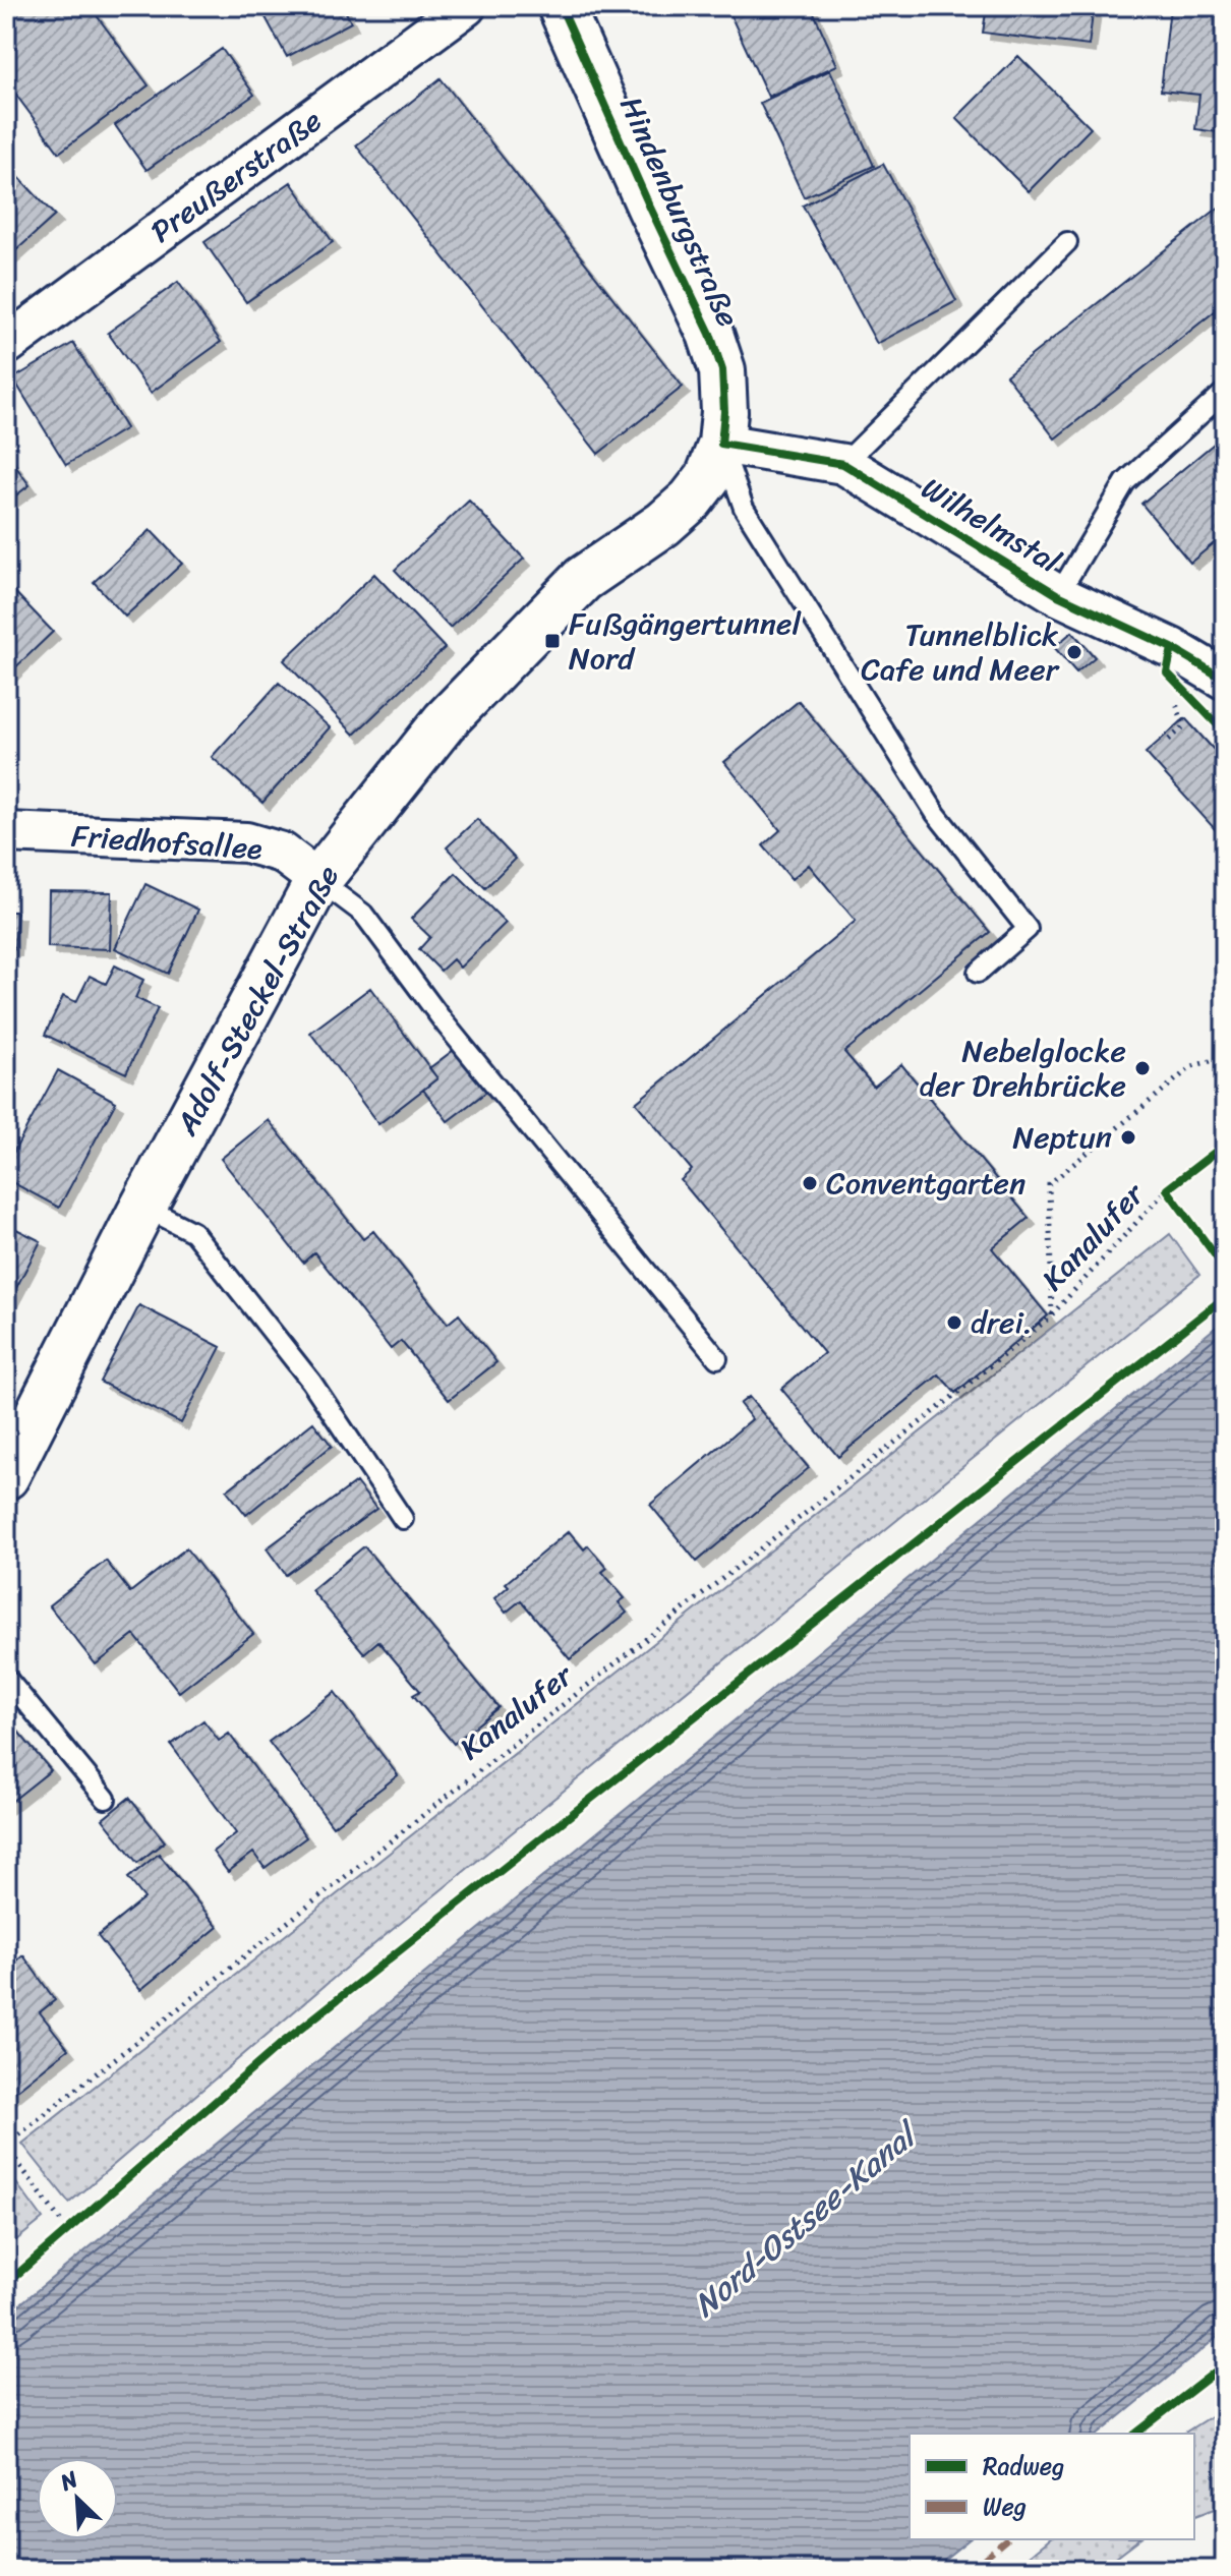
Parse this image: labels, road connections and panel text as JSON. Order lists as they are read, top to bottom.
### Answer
{
  "streets": {
    "street": [
      "Preußerstraße",
      "Hindenburgstraße",
      "Wilhelmstal",
      "Friedhofsallee",
      "Adolf-Steckel-Straße"
    ],
    "path": ["Kanalufer"]
  },
  "crossings": [
    ["Hindenburgstraße", "Wilhelmstal"],
    ["Hindenburgstraße", "Adolf-Steckel-Straße"],
    ["Wilhelmstal", "Adolf-Steckel-Straße"],
    ["Friedhofsallee", "Adolf-Steckel-Straße"]
  ],
  "water": ["Nord-Ostsee-Kanal"],
  "places": {
    "transit": ["Fußgängertunnel Nord"],
    "other": [
      "Tunnelblick Cafe und Meer",
      "Nebelglocke der Drehbrücke",
      "Neptun",
      "Conventgarten",
      "drei."
    ]
  },
  "legend": ["Radweg", "Weg"],
  "north": "top left"
}
